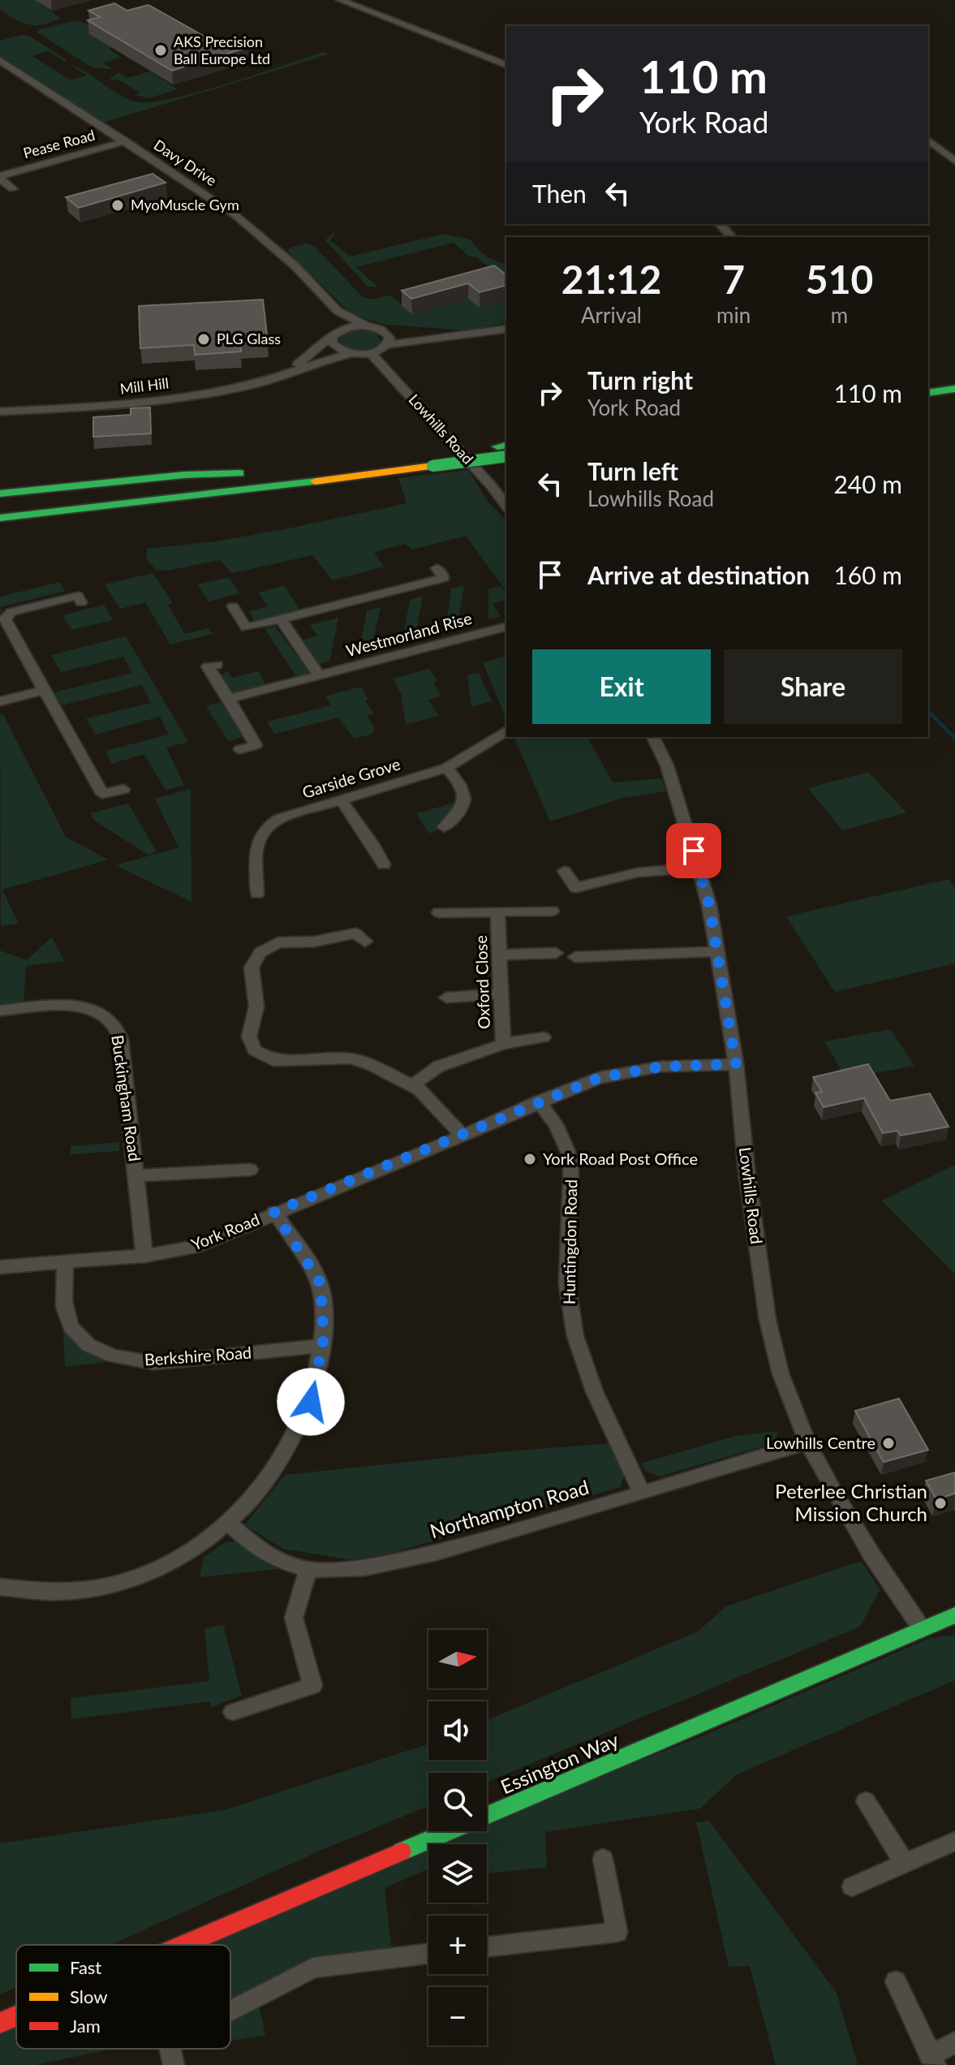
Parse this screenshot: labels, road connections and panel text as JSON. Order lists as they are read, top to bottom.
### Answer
{
  "streets": {
    "main road": ["Essington Way"],
    "street": [
      "Pease Road",
      "Davy Drive",
      "Mill Hill",
      "Lowhills Road",
      "Westmorland Rise",
      "Garside Grove",
      "Oxford Close",
      "Buckingham Road",
      "York Road",
      "Huntingdon Road",
      "Berkshire Road",
      "Northampton Road"
    ]
  },
  "crossings": [
    ["Pease Road", "Davy Drive"],
    ["Mill Hill", "Lowhills Road"],
    ["Lowhills Road", "York Road"],
    ["Lowhills Road", "Northampton Road"],
    ["Lowhills Road", "Essington Way"],
    ["Buckingham Road", "York Road"],
    ["York Road", "Huntingdon Road"],
    ["York Road", "Berkshire Road"],
    ["Huntingdon Road", "Northampton Road"]
  ],
  "places": [
    "AKS Precision Ball Europe Ltd",
    "MyoMuscle Gym",
    "PLG Glass",
    "York Road Post Office",
    "Lowhills Centre",
    "Peterlee Christian Mission Church"
  ],
  "legend": ["Fast", "Slow", "Jam"],
  "north": "right",
  "page": {
    "turn": ["110 m", "York Road"],
    "then": "Then",
    "eta": [
      "21:12",
      "Arrival",
      "7",
      "min",
      "510",
      "m"
    ],
    "list": [
      {
        "name": "Turn right",
        "note": "York Road",
        "value": "110 m"
      },
      {
        "name": "Turn left",
        "note": "Lowhills Road",
        "value": "240 m"
      },
      {
        "name": "Arrive at destination",
        "value": "160 m"
      }
    ],
    "buttons": ["Exit", "Share"],
    "map_buttons": ["+", "−"]
  }
}
